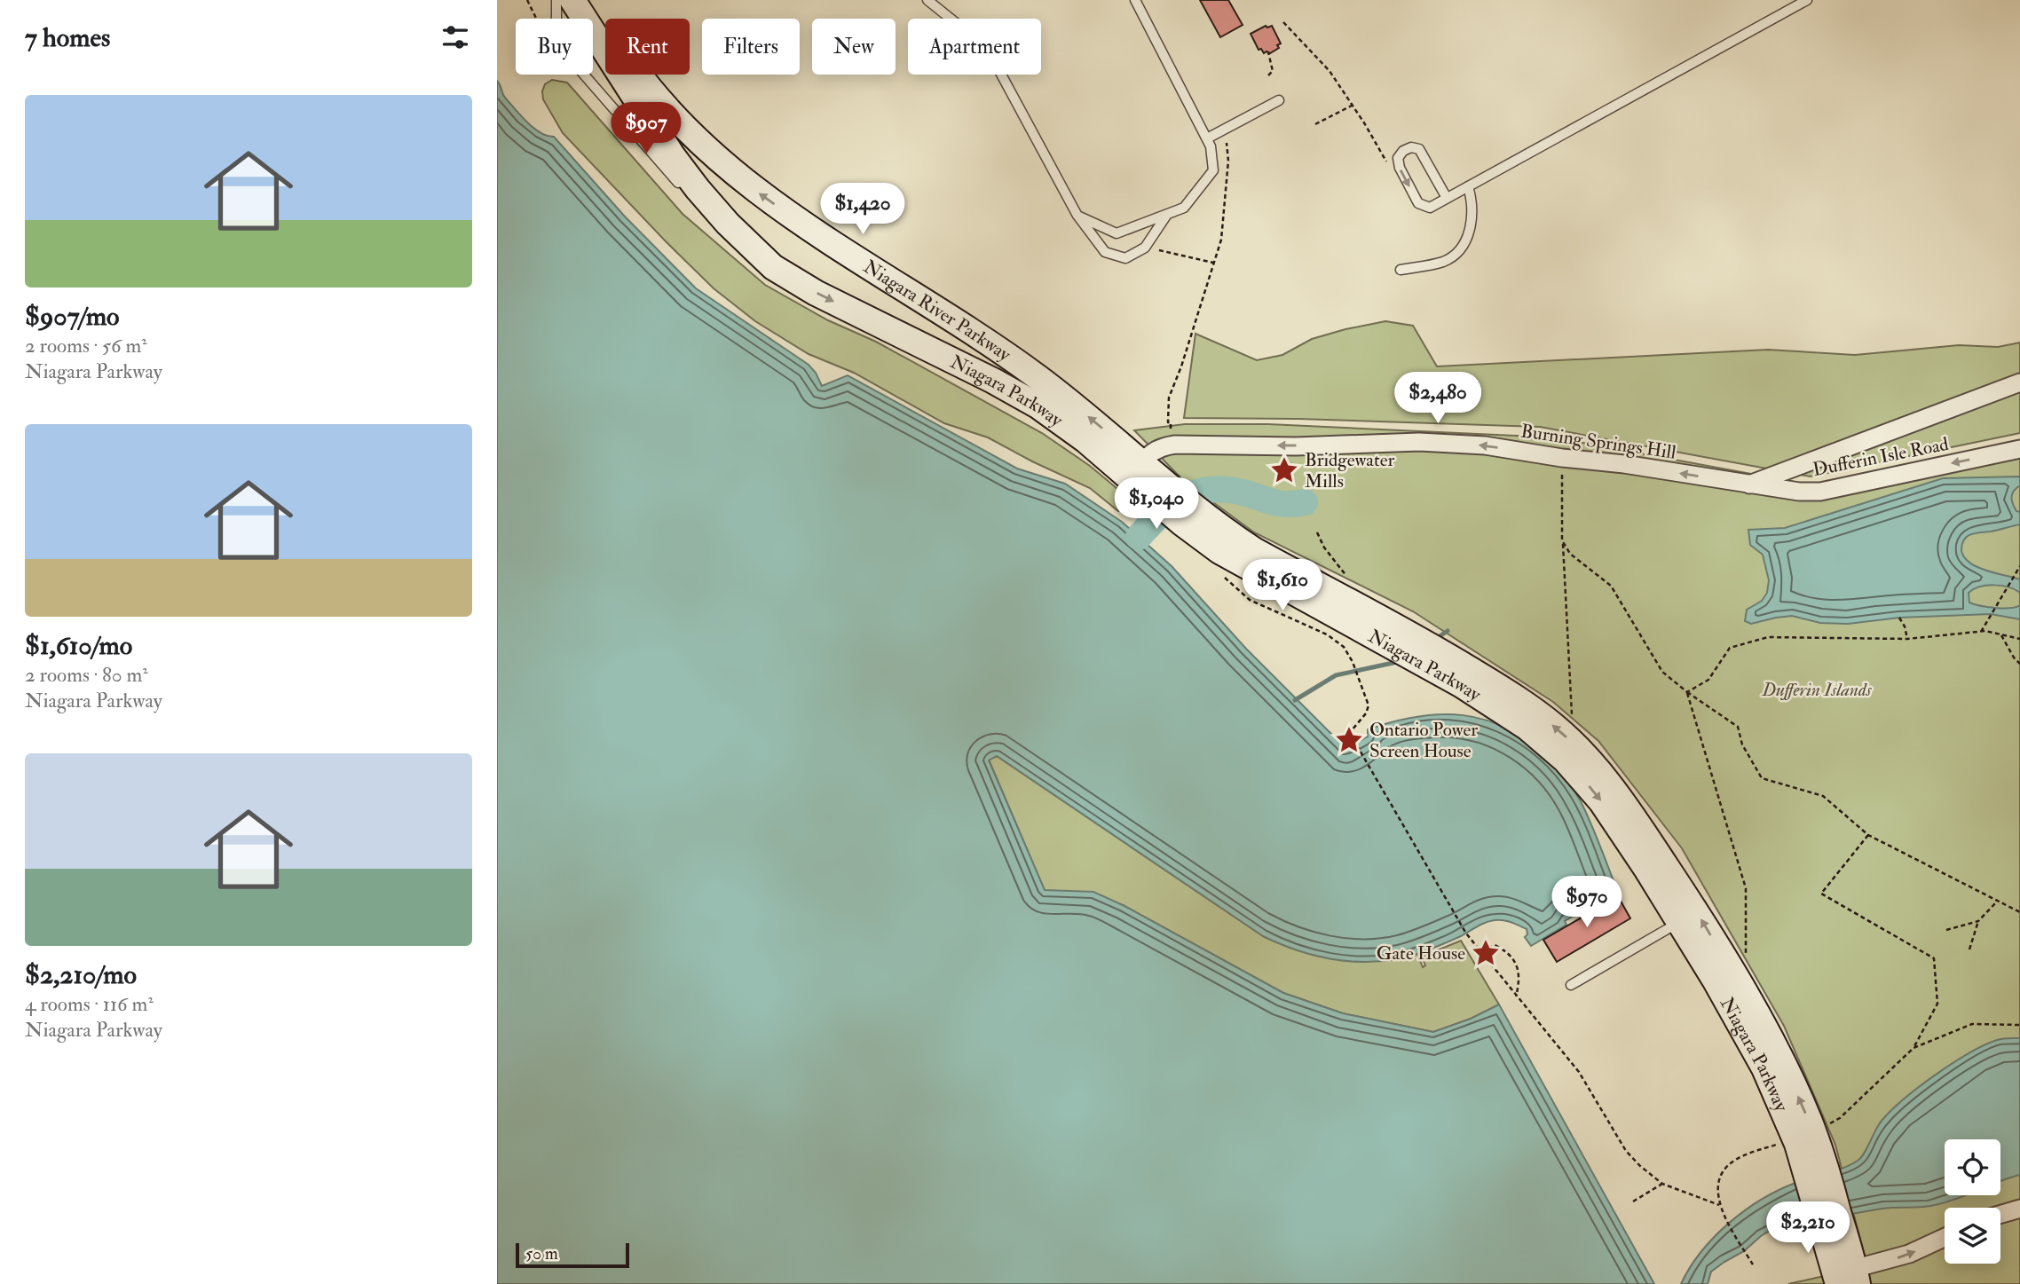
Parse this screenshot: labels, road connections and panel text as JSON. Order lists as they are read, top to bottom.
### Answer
{
  "streets": {
    "main road": ["Niagara River Parkway", "Niagara Parkway"],
    "street": ["Burning Springs Hill", "Dufferin Isle Road"]
  },
  "crossings": [
    ["Niagara River Parkway", "Niagara Parkway"],
    ["Niagara River Parkway", "Burning Springs Hill"],
    ["Niagara Parkway", "Burning Springs Hill"],
    ["Burning Springs Hill", "Dufferin Isle Road"]
  ],
  "one_way": ["Niagara River Parkway", "Burning Springs Hill", "Dufferin Isle Road"],
  "parks": ["Dufferin Islands"],
  "places": {
    "place": ["Bridgewater Mills", "Ontario Power Screen House", "Gate House"]
  },
  "scale_bar": "50 m",
  "page": {
    "heading": "7 homes",
    "chip": [
      "Buy",
      "Rent",
      "Filters",
      "New",
      "Apartment"
    ],
    "list": [
      {
        "name": "$907/mo",
        "note": "2 rooms · 56 m² · Niagara Parkway"
      },
      {
        "name": "$1,610/mo",
        "note": "2 rooms · 80 m² · Niagara Parkway"
      },
      {
        "name": "$2,210/mo",
        "note": "4 rooms · 116 m² · Niagara Parkway"
      }
    ],
    "price": [
      "$907",
      "$1,420",
      "$2,480",
      "$1,040",
      "$1,610",
      "$970",
      "$2,210"
    ],
    "scale": "50 m"
  }
}
